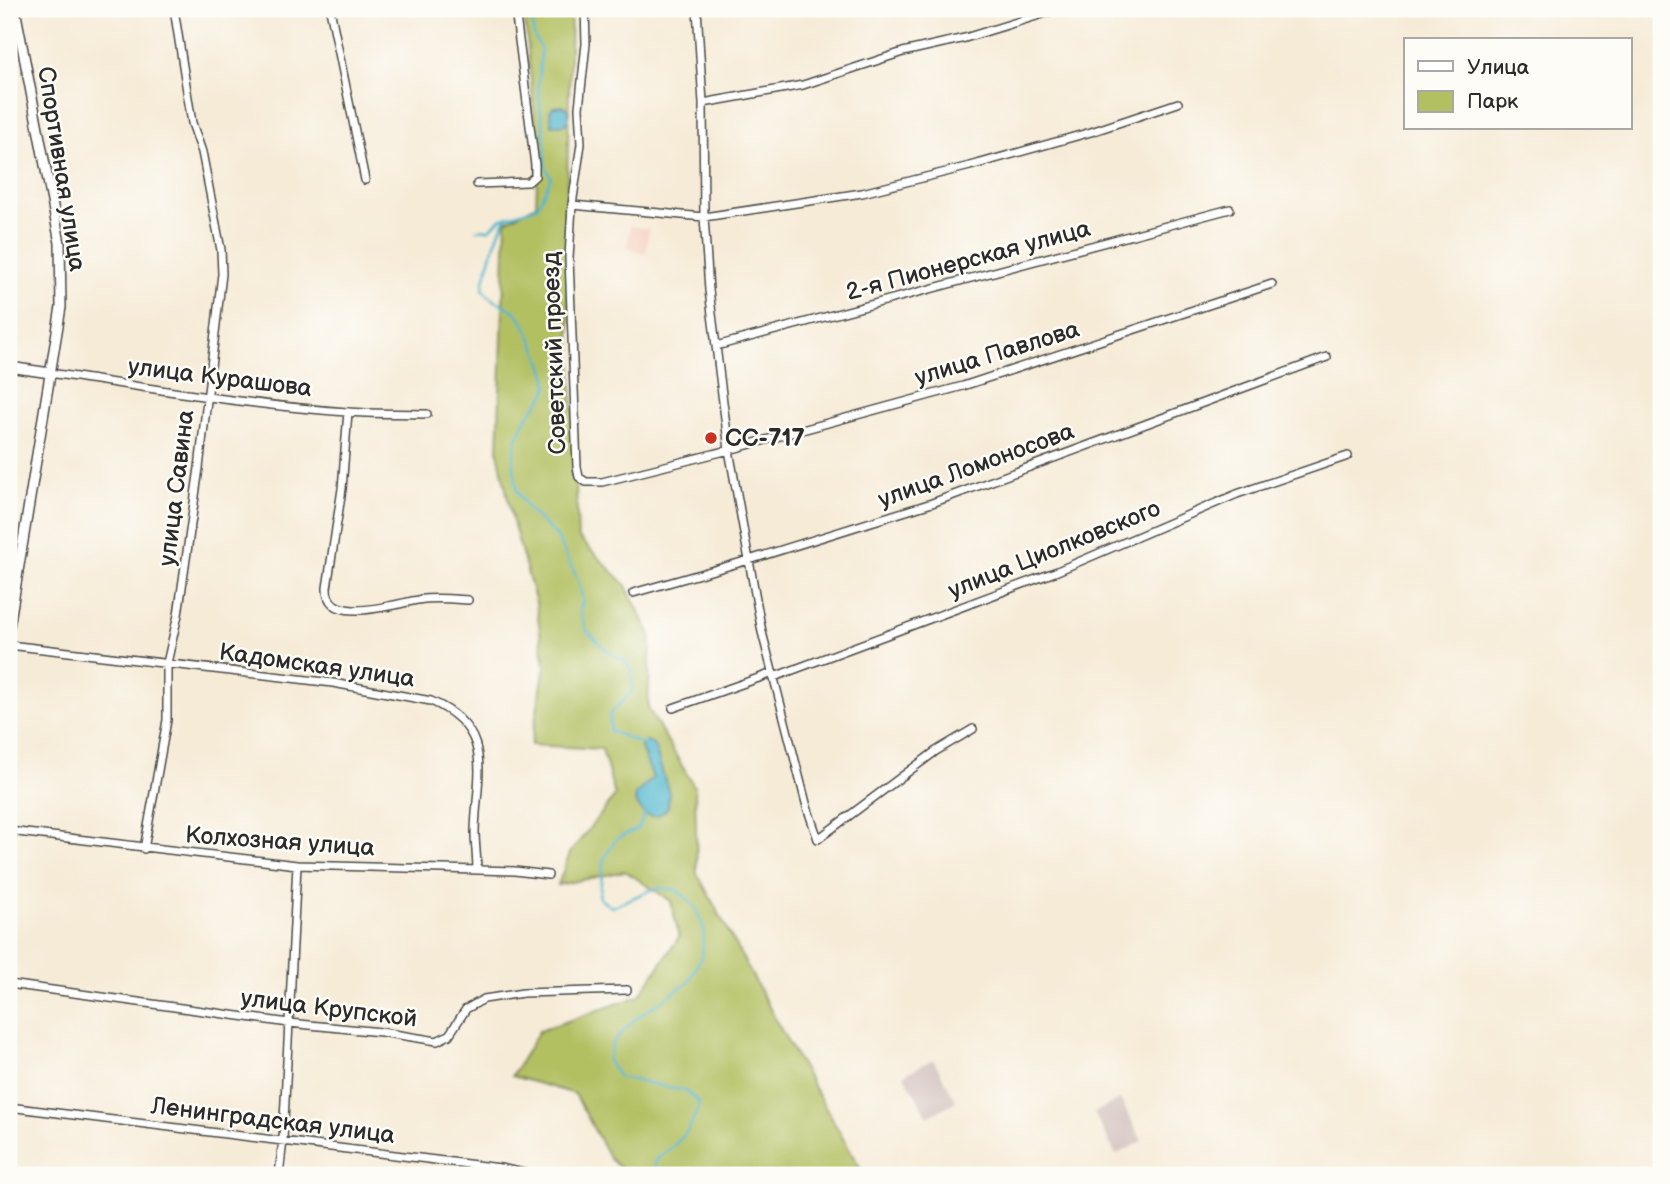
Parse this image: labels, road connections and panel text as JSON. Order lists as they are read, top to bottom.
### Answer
{
  "streets": {
    "street": [
      "Спортивная улица",
      "2-я Пионерская улица",
      "Советский проезд",
      "улица Павлова",
      "улица Курашова",
      "улица Ломоносова",
      "улица Савина",
      "улица Циолковского",
      "Кадомская улица",
      "Колхозная улица",
      "улица Крупской",
      "Ленинградская улица"
    ]
  },
  "crossings": [
    ["Спортивная улица", "улица Курашова"],
    ["Советский проезд", "улица Павлова"],
    ["улица Курашова", "улица Савина"],
    ["улица Савина", "Кадомская улица"],
    ["улица Савина", "Колхозная улица"],
    ["Кадомская улица", "Колхозная улица"]
  ],
  "places": ["СС-717"],
  "legend": ["Улица", "Парк"]
}
